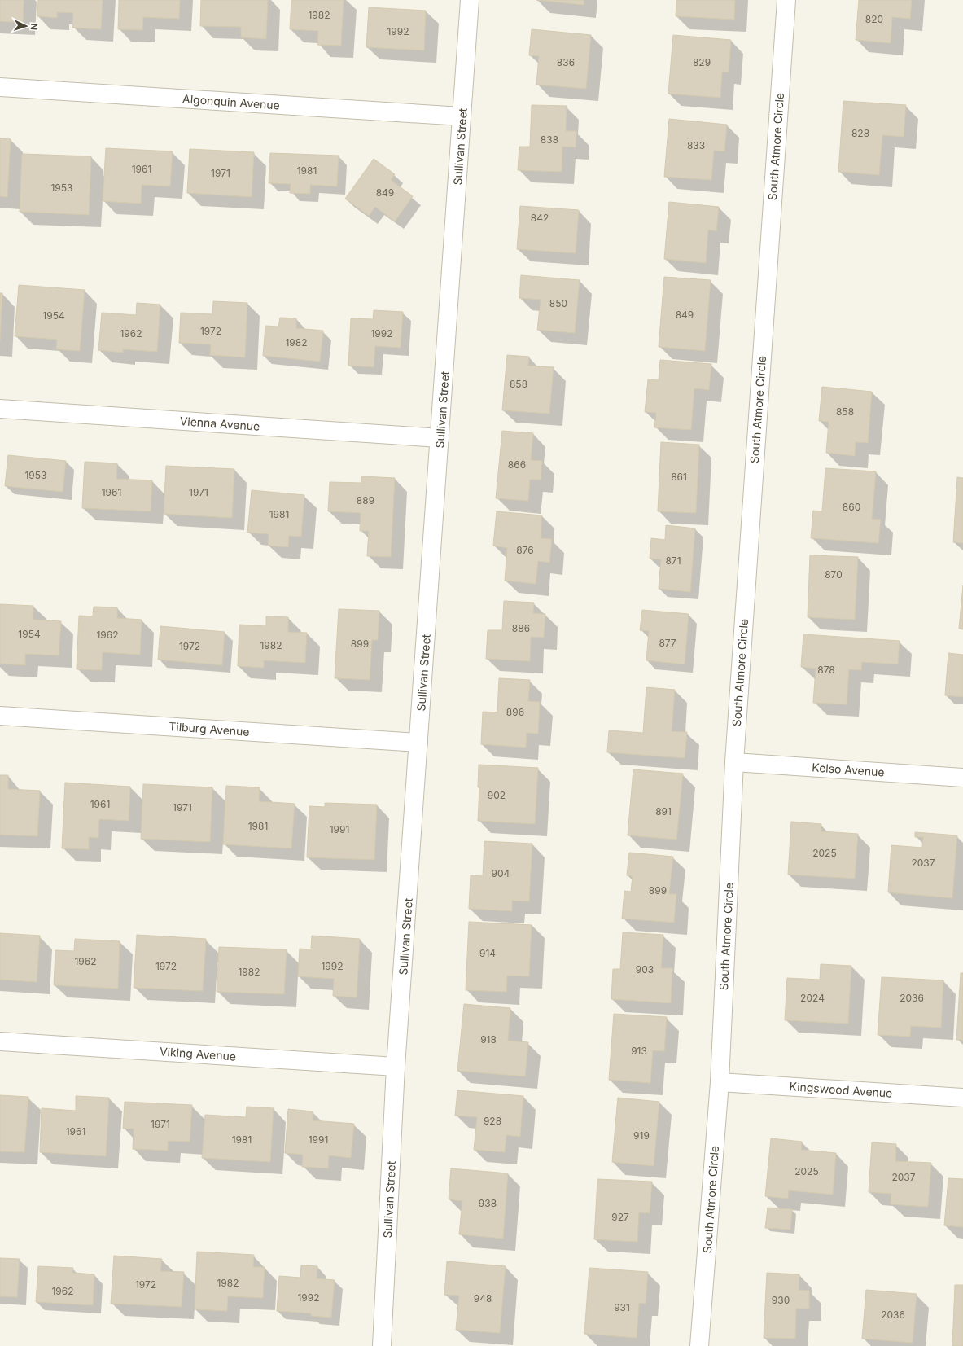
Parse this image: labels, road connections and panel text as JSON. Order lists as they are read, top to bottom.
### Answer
{
  "streets": {
    "street": [
      "Algonquin Avenue",
      "Sullivan Street",
      "South Atmore Circle",
      "Vienna Avenue",
      "Tilburg Avenue",
      "Kelso Avenue",
      "Viking Avenue",
      "Kingswood Avenue"
    ]
  },
  "crossings": [
    ["Algonquin Avenue", "Sullivan Street"],
    ["Sullivan Street", "Vienna Avenue"],
    ["Sullivan Street", "Tilburg Avenue"],
    ["Sullivan Street", "Viking Avenue"],
    ["South Atmore Circle", "Kelso Avenue"],
    ["South Atmore Circle", "Kingswood Avenue"]
  ],
  "house_numbers": [
    "1982",
    "820",
    "1992",
    "836",
    "829",
    "828",
    "838",
    "833",
    "1961",
    "1981",
    "1971",
    "1953",
    "849",
    "842",
    "850",
    "849",
    "1954",
    "1972",
    "1962",
    "1992",
    "1982",
    "858",
    "858",
    "866",
    "1953",
    "861",
    "1961",
    "1971",
    "889",
    "860",
    "1981",
    "876",
    "871",
    "870",
    "886",
    "1954",
    "1962",
    "877",
    "899",
    "1982",
    "1972",
    "878",
    "896",
    "902",
    "1961",
    "1971",
    "891",
    "1981",
    "1991",
    "2025",
    "2037",
    "904",
    "899",
    "914",
    "1962",
    "1972",
    "1992",
    "903",
    "1982",
    "2024",
    "2036",
    "918",
    "913",
    "928",
    "1971",
    "1961",
    "919",
    "1981",
    "1991",
    "2025",
    "2037",
    "938",
    "927",
    "1982",
    "1972",
    "1962",
    "1992",
    "948",
    "930",
    "931",
    "2036"
  ],
  "north": "right"
}
